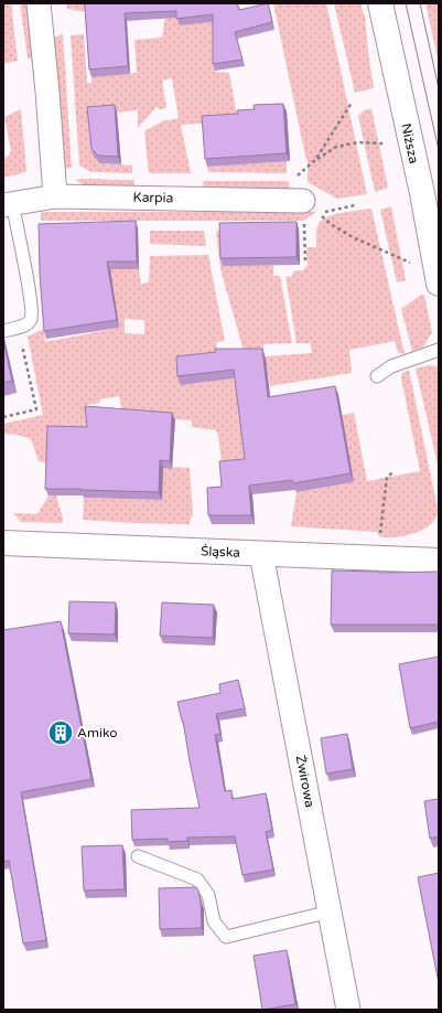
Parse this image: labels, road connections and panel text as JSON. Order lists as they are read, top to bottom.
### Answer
{
  "streets": {
    "street": [
      "Niższa",
      "Karpia",
      "Śląska",
      "Żwirowa"
    ]
  },
  "crossings": [
    ["Śląska", "Żwirowa"]
  ],
  "places": {
    "building": ["Amiko"]
  }
}
